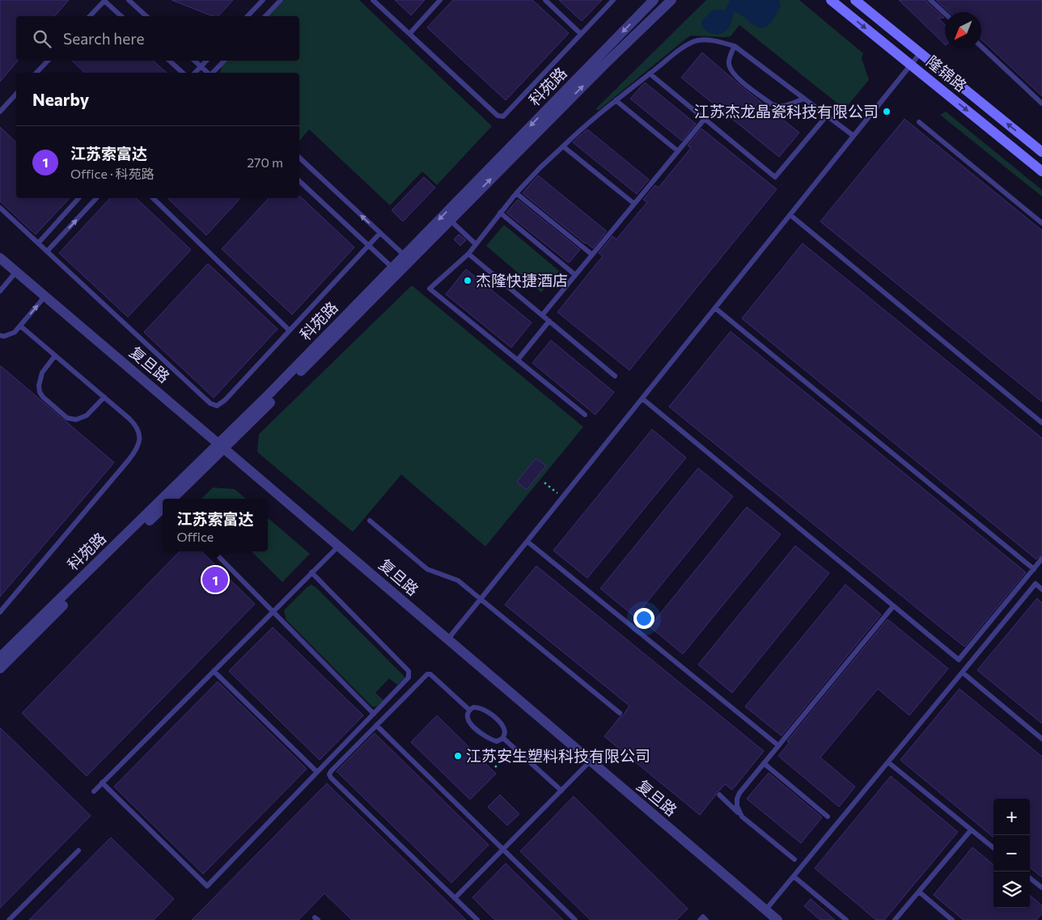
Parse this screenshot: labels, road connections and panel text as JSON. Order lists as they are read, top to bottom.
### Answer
{
  "streets": {
    "main road": ["隆锦路"],
    "street": ["科苑路", "复旦路"]
  },
  "crossings": [
    ["科苑路", "复旦路"]
  ],
  "places": ["江苏杰龙晶瓷科技有限公司", "杰隆快捷酒店", "江苏安生塑料科技有限公司"],
  "north": "bottom left",
  "page": {
    "search": "Search here",
    "heading": "Nearby",
    "list": [
      {
        "mark": "1",
        "name": "江苏索富达",
        "note": "Office · 科苑路",
        "value": "270 m"
      }
    ],
    "popup": ["江苏索富达", "Office"],
    "pins": "1",
    "map_buttons": ["+", "−"]
  }
}
